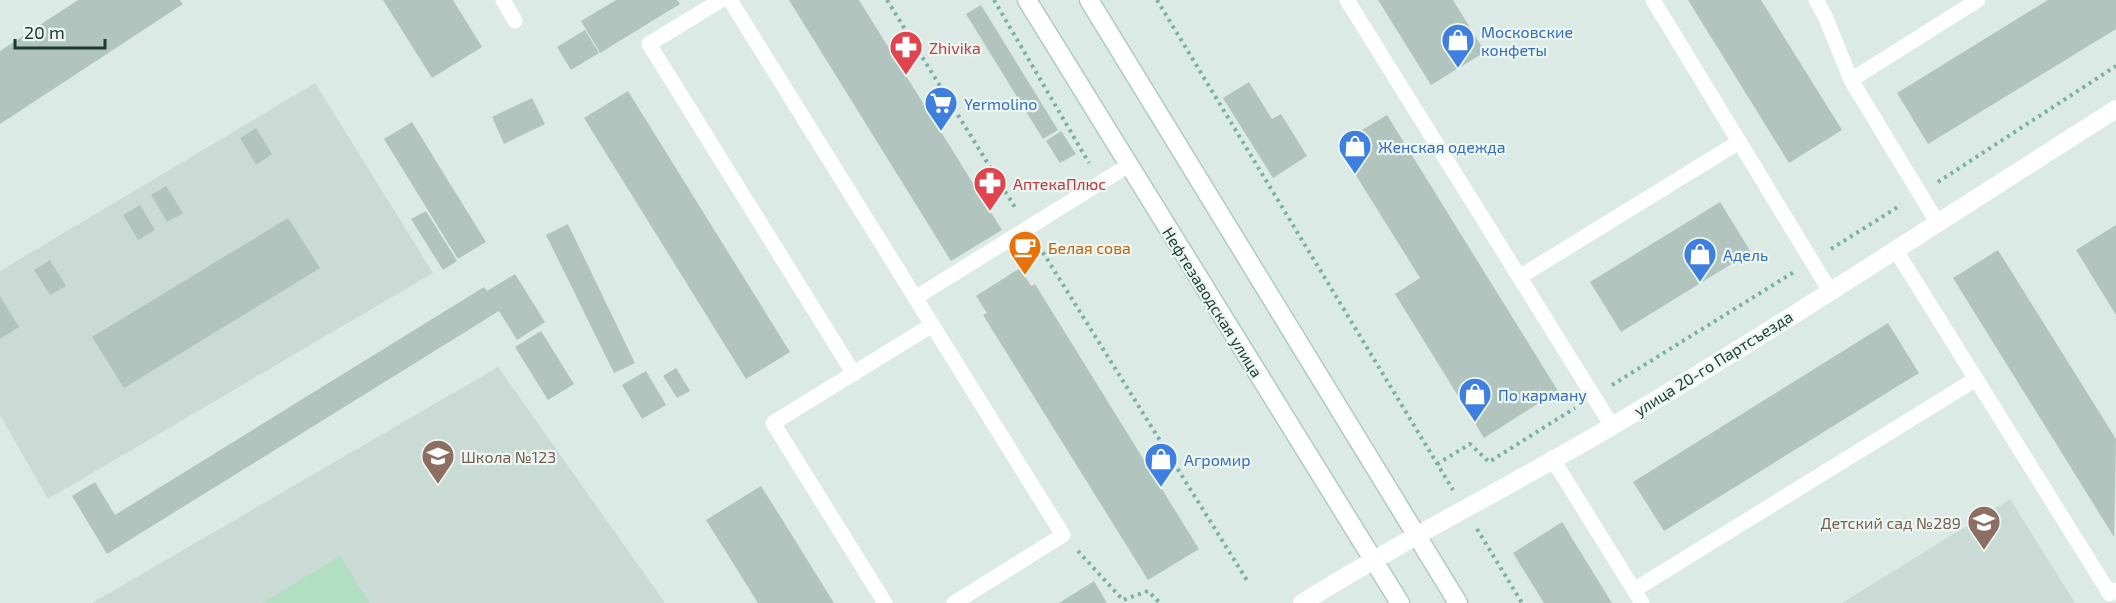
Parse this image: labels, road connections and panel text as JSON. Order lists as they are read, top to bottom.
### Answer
{
  "streets": {
    "main road": ["Нефтезаводская улица", "улица 20-го Партсъезда"]
  },
  "crossings": [
    ["Нефтезаводская улица", "улица 20-го Партсъезда"]
  ],
  "places": {
    "shop": [
      "Московские конфеты",
      "Женская одежда",
      "Адель",
      "По карману",
      "Агромир"
    ],
    "pharmacy": ["Zhivika", "АптекаПлюс"],
    "supermarket": ["Yermolino"],
    "cafe": ["Белая сова"],
    "school or university": ["Школа №123", "Детский сад №289"]
  },
  "scale_bar": "20 m"
}
